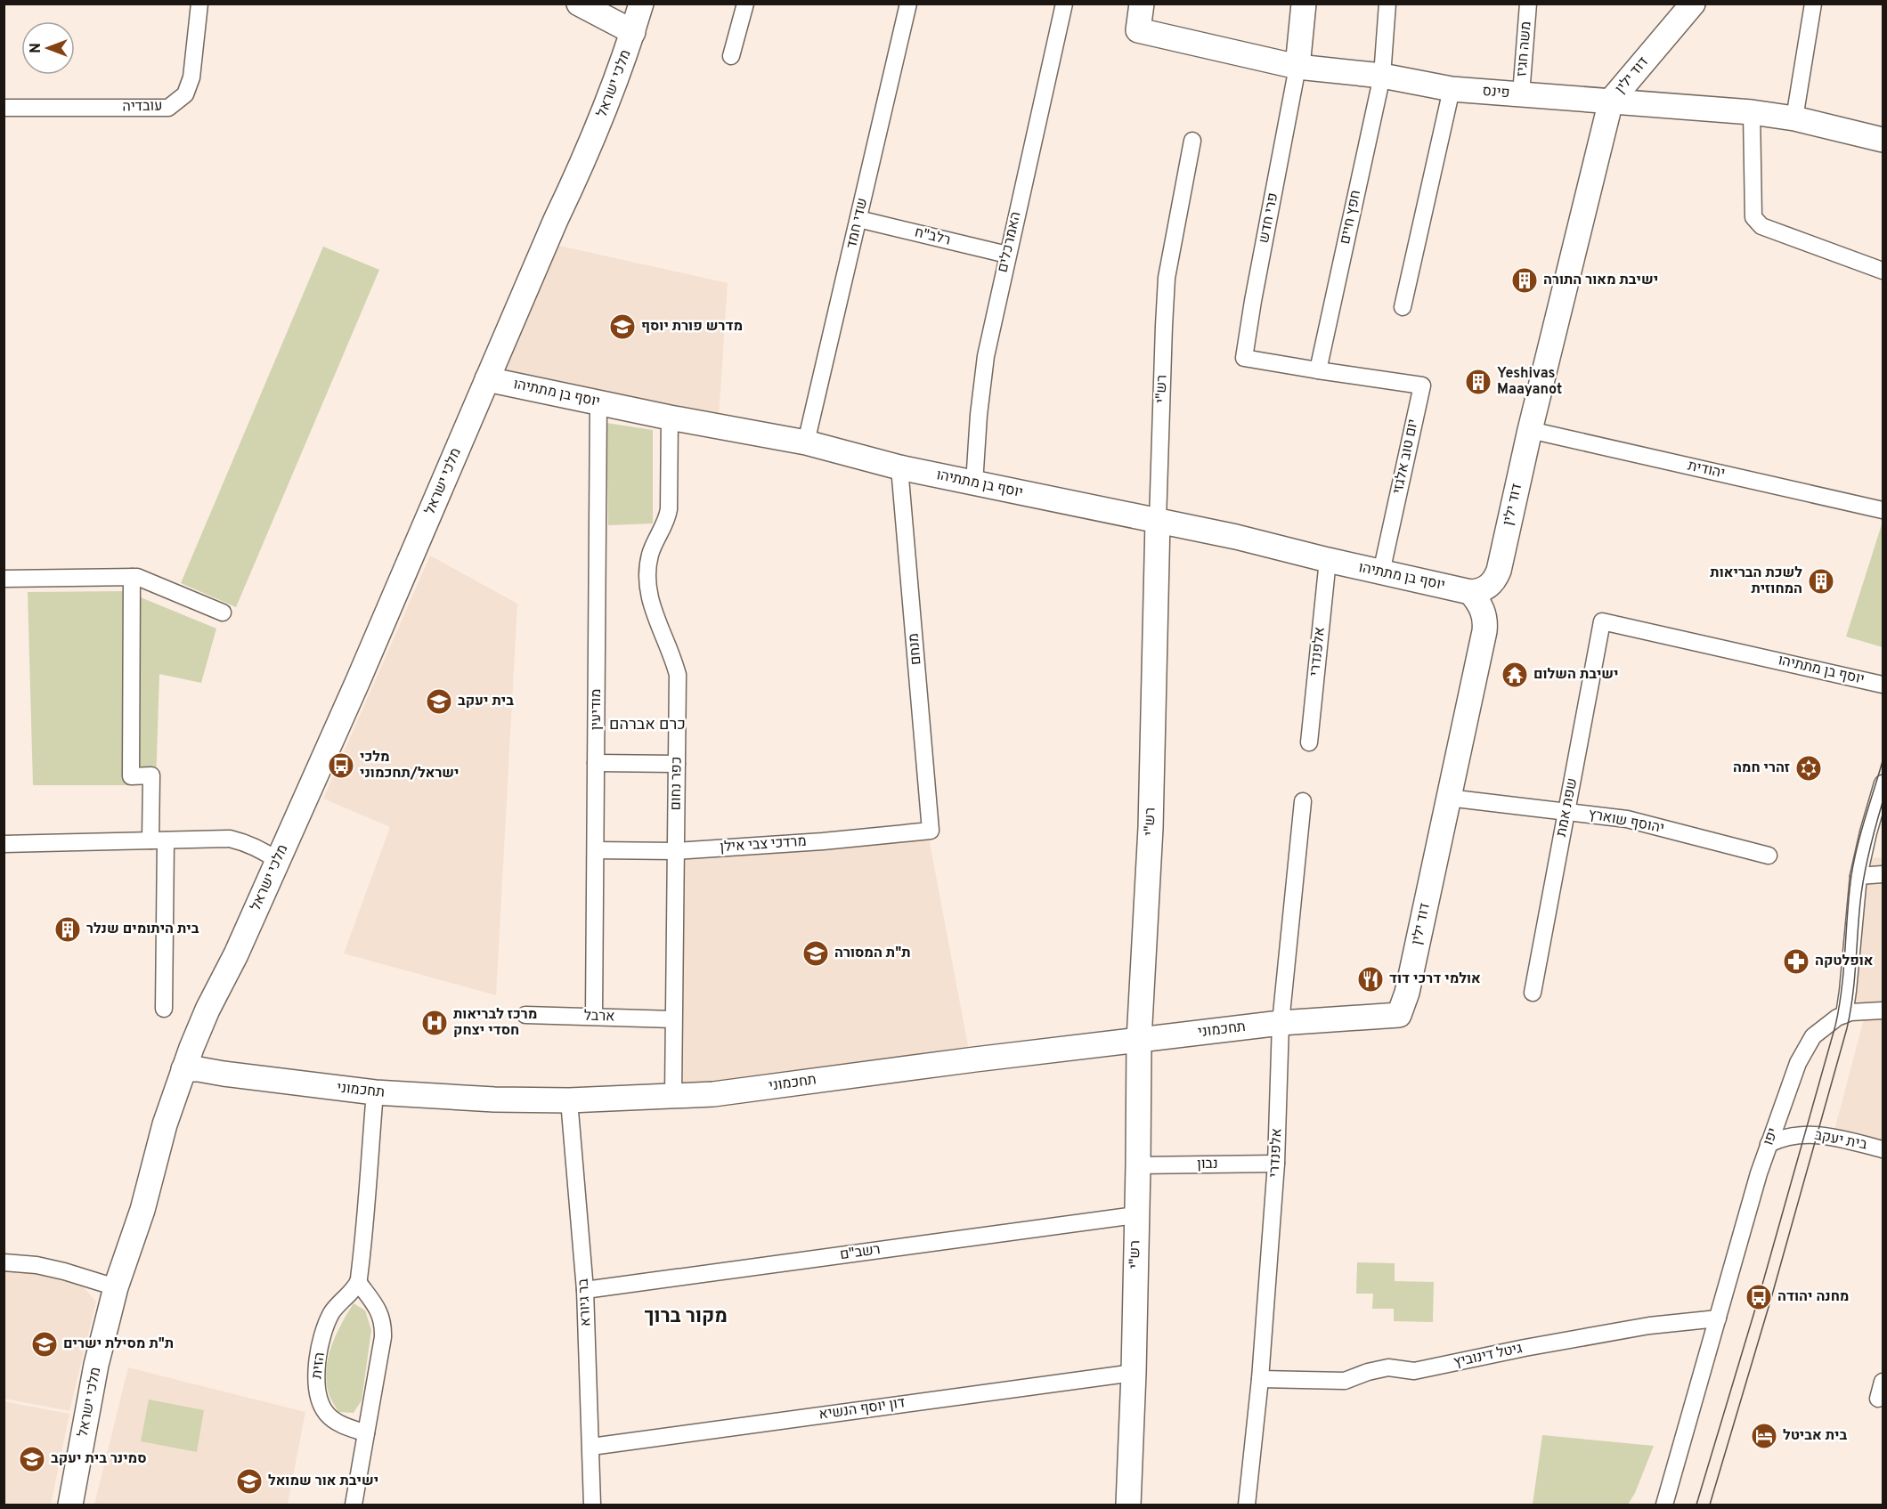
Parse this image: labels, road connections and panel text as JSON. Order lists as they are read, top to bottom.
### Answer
{
  "streets": {
    "street": [
      "משה חגיז",
      "דוד ילין",
      "מלכי ישראל",
      "פינס",
      "עובדיה",
      "חפץ חיים",
      "פרי חדש",
      "שדי חמד",
      "רלב\"ח",
      "האמרכלים",
      "רש\"י",
      "יוסף בן מתתיהו",
      "יום טוב אלגזי",
      "יהודית",
      "מנחם",
      "אלפנדרי",
      "מודיעין",
      "כפר נחום",
      "שפת אמת",
      "יהוסף שוארץ",
      "מרדכי צבי אילן",
      "ארבל",
      "תחכמוני",
      "יפו",
      "בית יעקב",
      "נבון",
      "רשב\"ם",
      "בר גיורא",
      "גיטל דינוביץ",
      "הזית",
      "דון יוסף הנשיא"
    ]
  },
  "crossings": [
    ["משה חגיז", "פינס"],
    ["דוד ילין", "פינס"],
    ["דוד ילין", "יוסף בן מתתיהו"],
    ["דוד ילין", "יהודית"],
    ["דוד ילין", "יהוסף שוארץ"],
    ["דוד ילין", "תחכמוני"],
    ["מלכי ישראל", "יוסף בן מתתיהו"],
    ["מלכי ישראל", "תחכמוני"],
    ["פינס", "חפץ חיים"],
    ["פינס", "פרי חדש"],
    ["חפץ חיים", "פרי חדש"],
    ["חפץ חיים", "יום טוב אלגזי"],
    ["פרי חדש", "יום טוב אלגזי"],
    ["שדי חמד", "רלב\"ח"],
    ["שדי חמד", "יוסף בן מתתיהו"],
    ["רלב\"ח", "האמרכלים"],
    ["האמרכלים", "יוסף בן מתתיהו"],
    ["רש\"י", "יוסף בן מתתיהו"],
    ["רש\"י", "תחכמוני"],
    ["רש\"י", "נבון"],
    ["רש\"י", "רשב\"ם"],
    ["רש\"י", "דון יוסף הנשיא"],
    ["יוסף בן מתתיהו", "יום טוב אלגזי"],
    ["יוסף בן מתתיהו", "מנחם"],
    ["יוסף בן מתתיהו", "אלפנדרי"],
    ["יוסף בן מתתיהו", "מודיעין"],
    ["יוסף בן מתתיהו", "כפר נחום"],
    ["יוסף בן מתתיהו", "שפת אמת"],
    ["מנחם", "מרדכי צבי אילן"],
    ["אלפנדרי", "תחכמוני"],
    ["אלפנדרי", "נבון"],
    ["אלפנדרי", "גיטל דינוביץ"],
    ["מודיעין", "מרדכי צבי אילן"],
    ["מודיעין", "ארבל"],
    ["כפר נחום", "מרדכי צבי אילן"],
    ["כפר נחום", "ארבל"],
    ["כפר נחום", "תחכמוני"],
    ["שפת אמת", "יהוסף שוארץ"],
    ["תחכמוני", "בר גיורא"],
    ["יפו", "בית יעקב"],
    ["יפו", "גיטל דינוביץ"],
    ["רשב\"ם", "בר גיורא"],
    ["בר גיורא", "דון יוסף הנשיא"]
  ],
  "districts": ["כרם אברהם", "מקור ברוך"],
  "places": {
    "building": [
      "ישיבת מאור התורה",
      "Yeshivas Maayanot",
      "לשכת הבריאות המחוזית",
      "בית היתומים שנלר"
    ],
    "school or university": [
      "מדרש פורת יוסף",
      "בית יעקב",
      "ת\"ת המסורה",
      "ת\"ת מסילת ישרים",
      "סמינר בית יעקב",
      "ישיבת אור שמואל"
    ],
    "temple": ["ישיבת השלום"],
    "bus stop": ["מלכי ישראל/תחכמוני", "מחנה יהודה"],
    "synagogue": ["זהרי חמה"],
    "pharmacy": ["אופלטקה"],
    "restaurant": ["אולמי דרכי דוד"],
    "hospital": ["מרכז לבריאות חסדי יצחק"],
    "hotel": ["בית אביטל"]
  },
  "north": "left"
}
